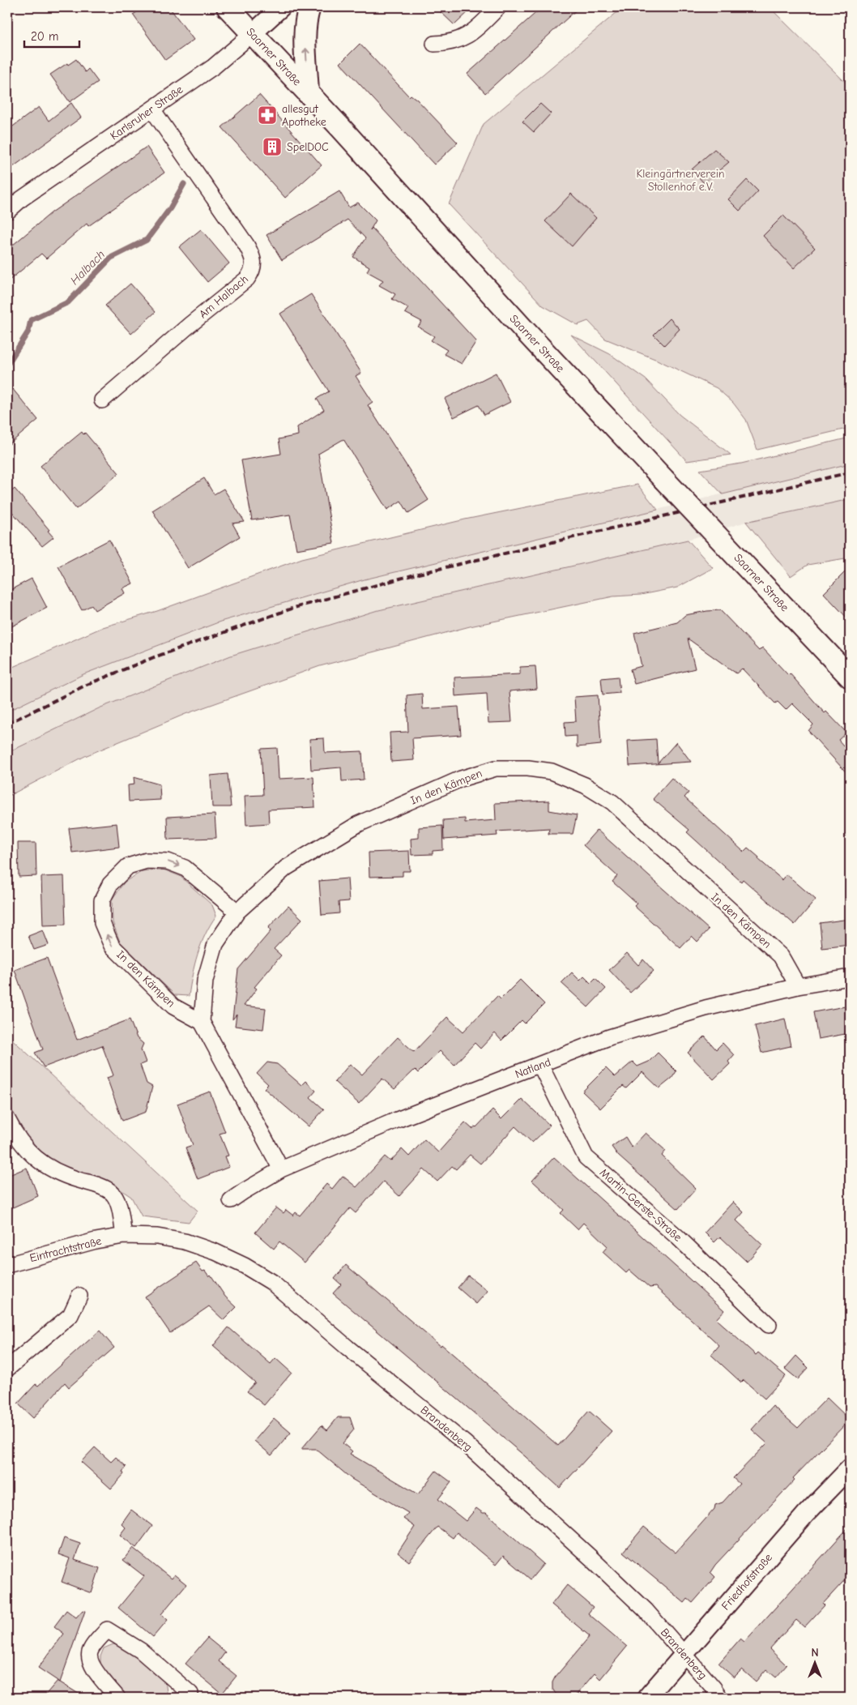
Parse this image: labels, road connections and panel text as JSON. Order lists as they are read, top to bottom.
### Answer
{
  "streets": {
    "main road": ["Saarner Straße"],
    "street": [
      "Karlsruher Straße",
      "Am Halbach",
      "In den Kämpen",
      "Natland",
      "Martin-Gerste-Straße",
      "Eintrachtstraße",
      "Brandenberg",
      "Friedhofstraße"
    ]
  },
  "crossings": [
    ["Saarner Straße", "Karlsruher Straße"],
    ["Karlsruher Straße", "Am Halbach"],
    ["In den Kämpen", "Natland"],
    ["Natland", "Martin-Gerste-Straße"],
    ["Eintrachtstraße", "Brandenberg"],
    ["Brandenberg", "Friedhofstraße"]
  ],
  "water": ["Halbach"],
  "parks": ["Kleingärtnerverein Stollenhof e.V."],
  "places": {
    "pharmacy": ["allesgut Apotheke"],
    "building": ["SpelDOC"]
  },
  "scale_bar": "20 m",
  "north": "top"
}
